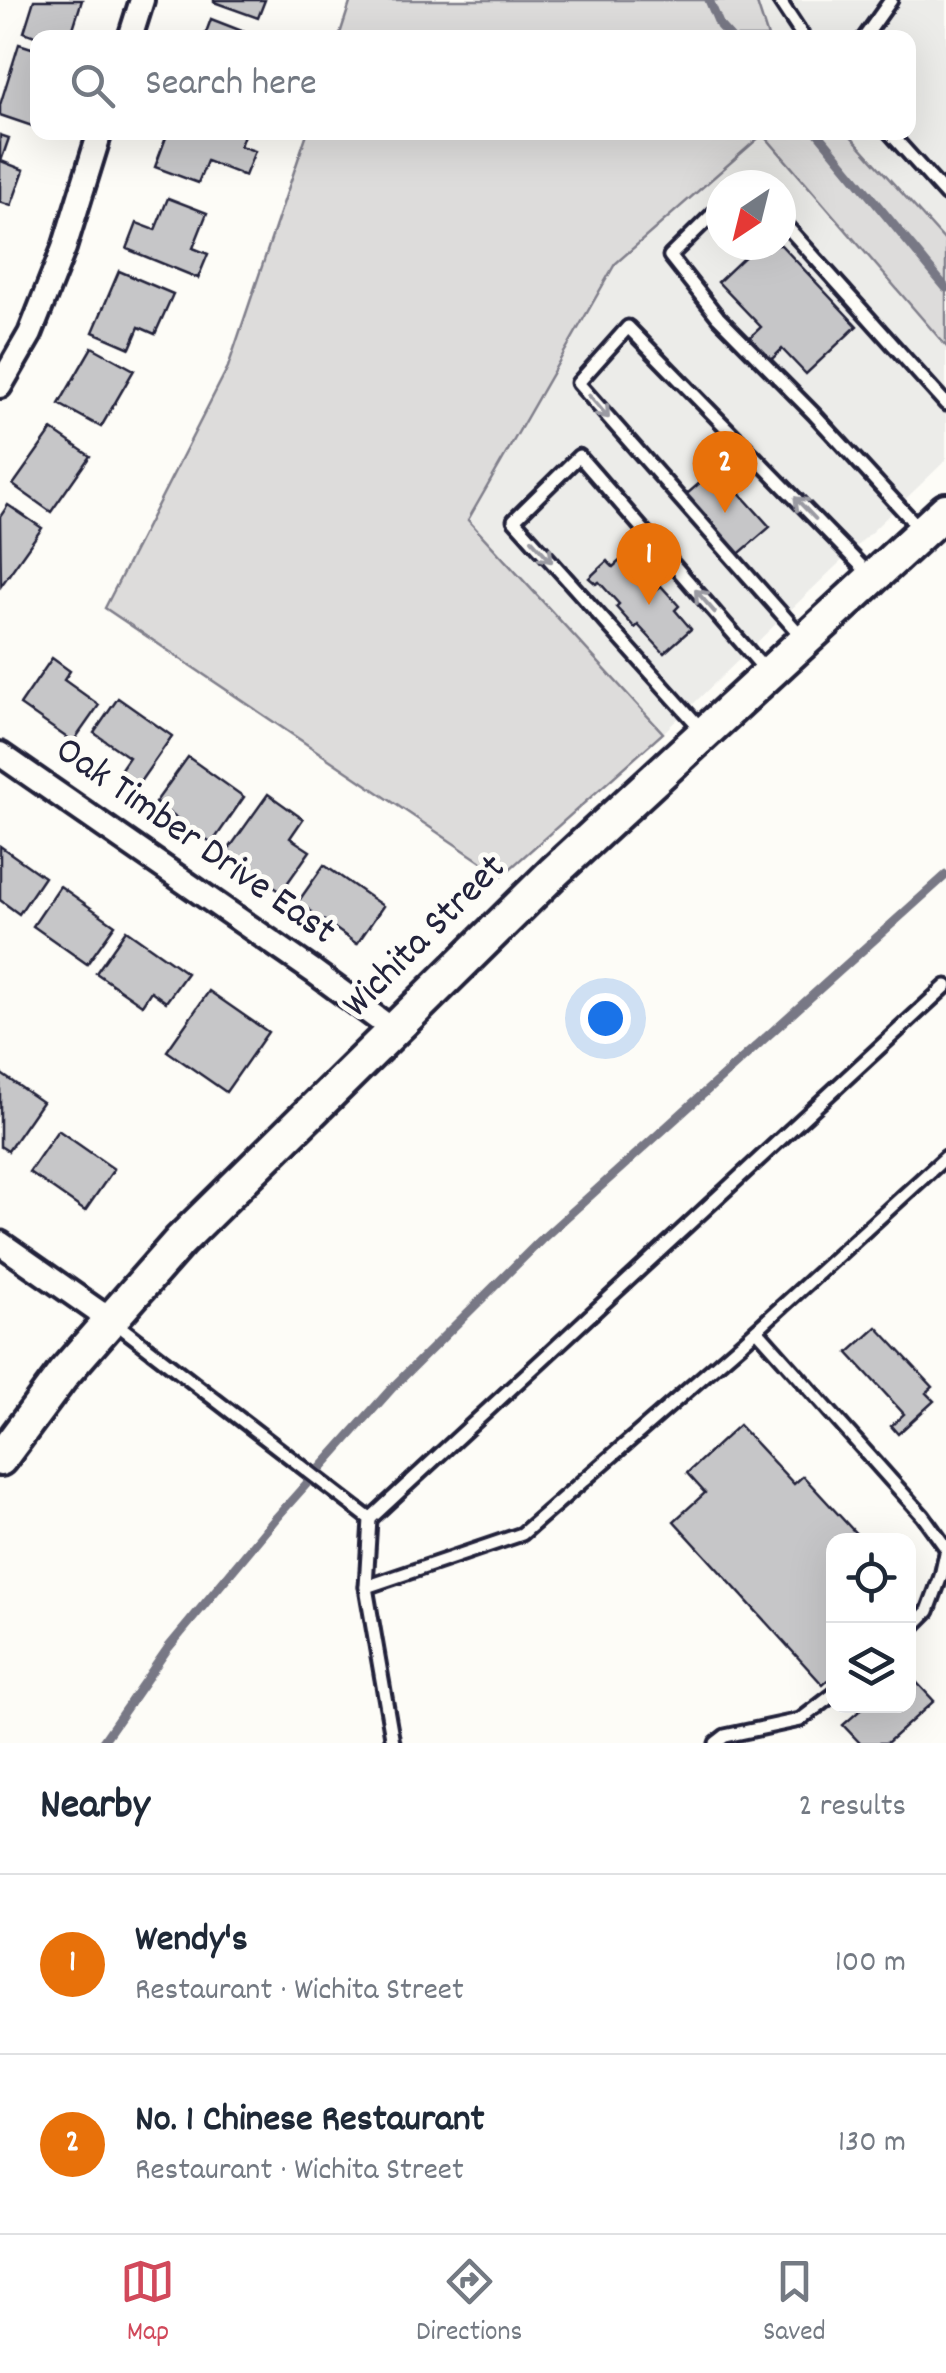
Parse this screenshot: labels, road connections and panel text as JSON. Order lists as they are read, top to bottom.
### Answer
{
  "streets": {
    "main road": ["Wichita Street"],
    "street": ["Oak Timber Drive East"]
  },
  "crossings": [
    ["Oak Timber Drive East", "Wichita Street"]
  ],
  "north": "bottom left",
  "page": {
    "search": "Search here",
    "pins": ["2", "1"],
    "heading": ["Nearby", "2 results"],
    "list": [
      {
        "mark": "1",
        "name": "Wendy's",
        "note": "Restaurant · Wichita Street",
        "value": "100 m"
      },
      {
        "mark": "2",
        "name": "No. 1 Chinese Restaurant",
        "note": "Restaurant · Wichita Street",
        "value": "130 m"
      }
    ],
    "nav": ["Map", "Directions", "Saved"]
  }
}
